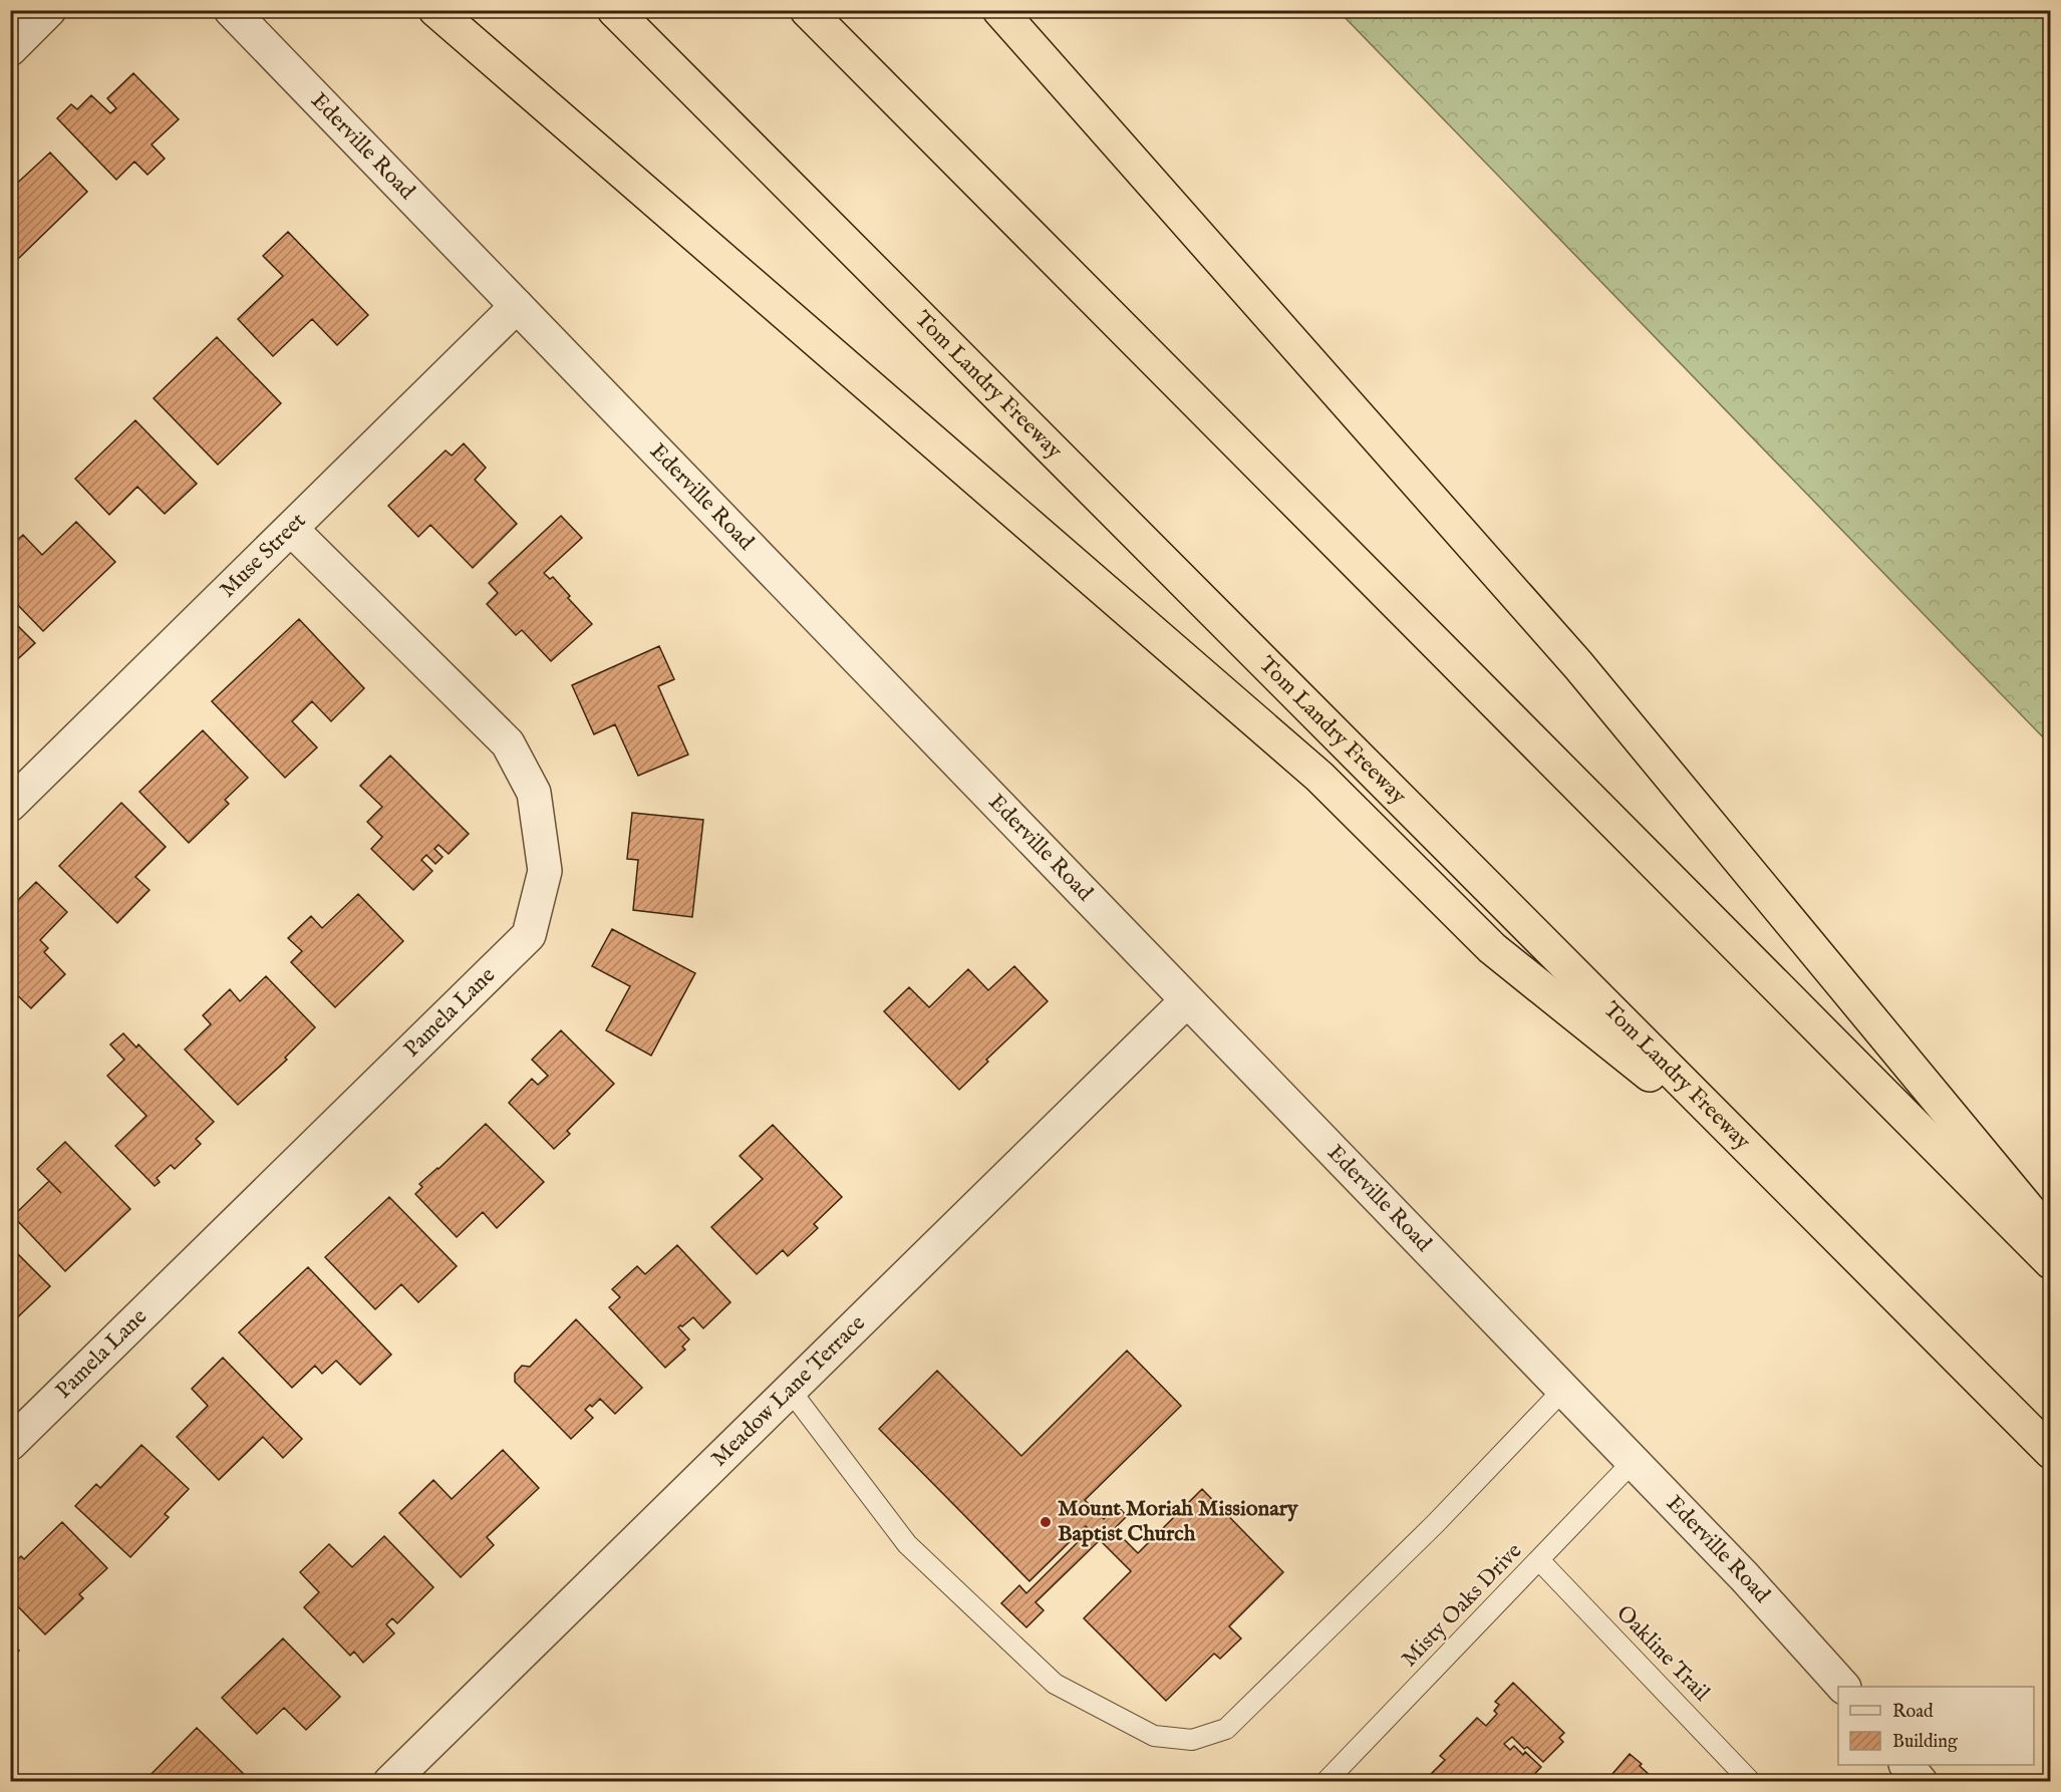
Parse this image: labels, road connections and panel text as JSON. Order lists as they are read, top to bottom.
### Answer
{
  "streets": {
    "highway": ["Tom Landry Freeway"],
    "street": [
      "Ederville Road",
      "Muse Street",
      "Pamela Lane",
      "Meadow Lane Terrace"
    ],
    "lane": ["Misty Oaks Drive", "Oakline Trail"]
  },
  "crossings": [
    ["Ederville Road", "Muse Street"],
    ["Ederville Road", "Meadow Lane Terrace"],
    ["Ederville Road", "Misty Oaks Drive"],
    ["Muse Street", "Pamela Lane"],
    ["Misty Oaks Drive", "Oakline Trail"]
  ],
  "places": ["Mount Moriah Missionary Baptist Church"],
  "legend": ["Road", "Building"]
}
